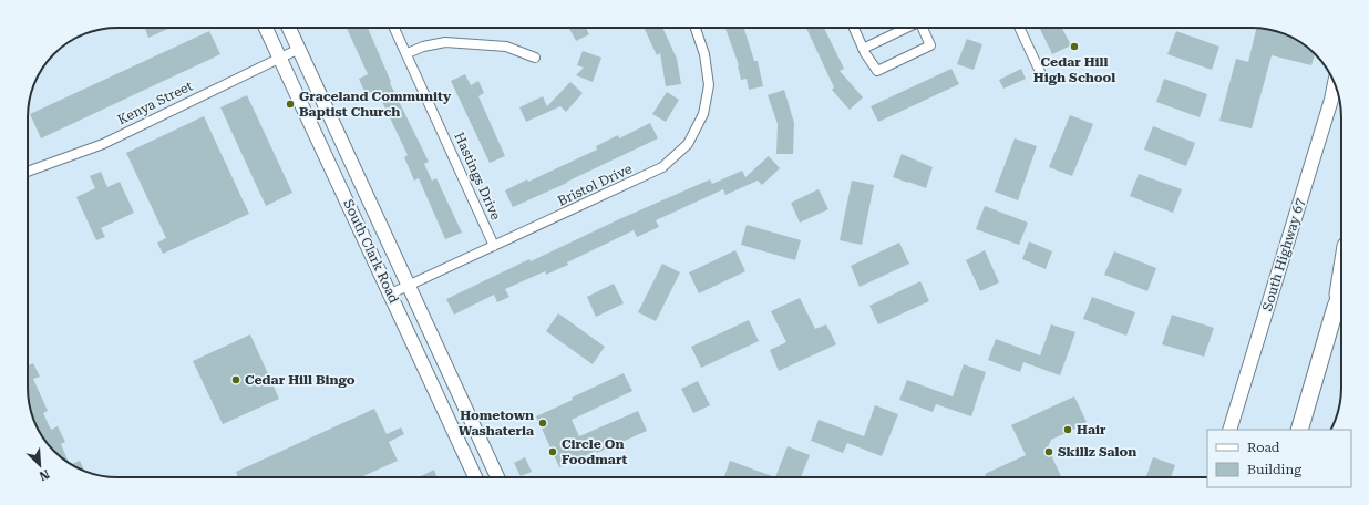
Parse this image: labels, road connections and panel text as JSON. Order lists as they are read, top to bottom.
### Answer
{
  "streets": {
    "main road": ["South Clark Road", "South Highway 67"],
    "street": ["Kenya Street", "Hastings Drive", "Bristol Drive"]
  },
  "crossings": [
    ["Kenya Street", "South Clark Road"],
    ["Hastings Drive", "Bristol Drive"],
    ["Bristol Drive", "South Clark Road"]
  ],
  "places": [
    "Cedar Hill High School",
    "Graceland Community Baptist Church",
    "Cedar Hill Bingo",
    "Hometown Washateria",
    "Hair",
    "Circle On Foodmart",
    "Skillz Salon"
  ],
  "legend": ["Road", "Building"],
  "north": "bottom right"
}
